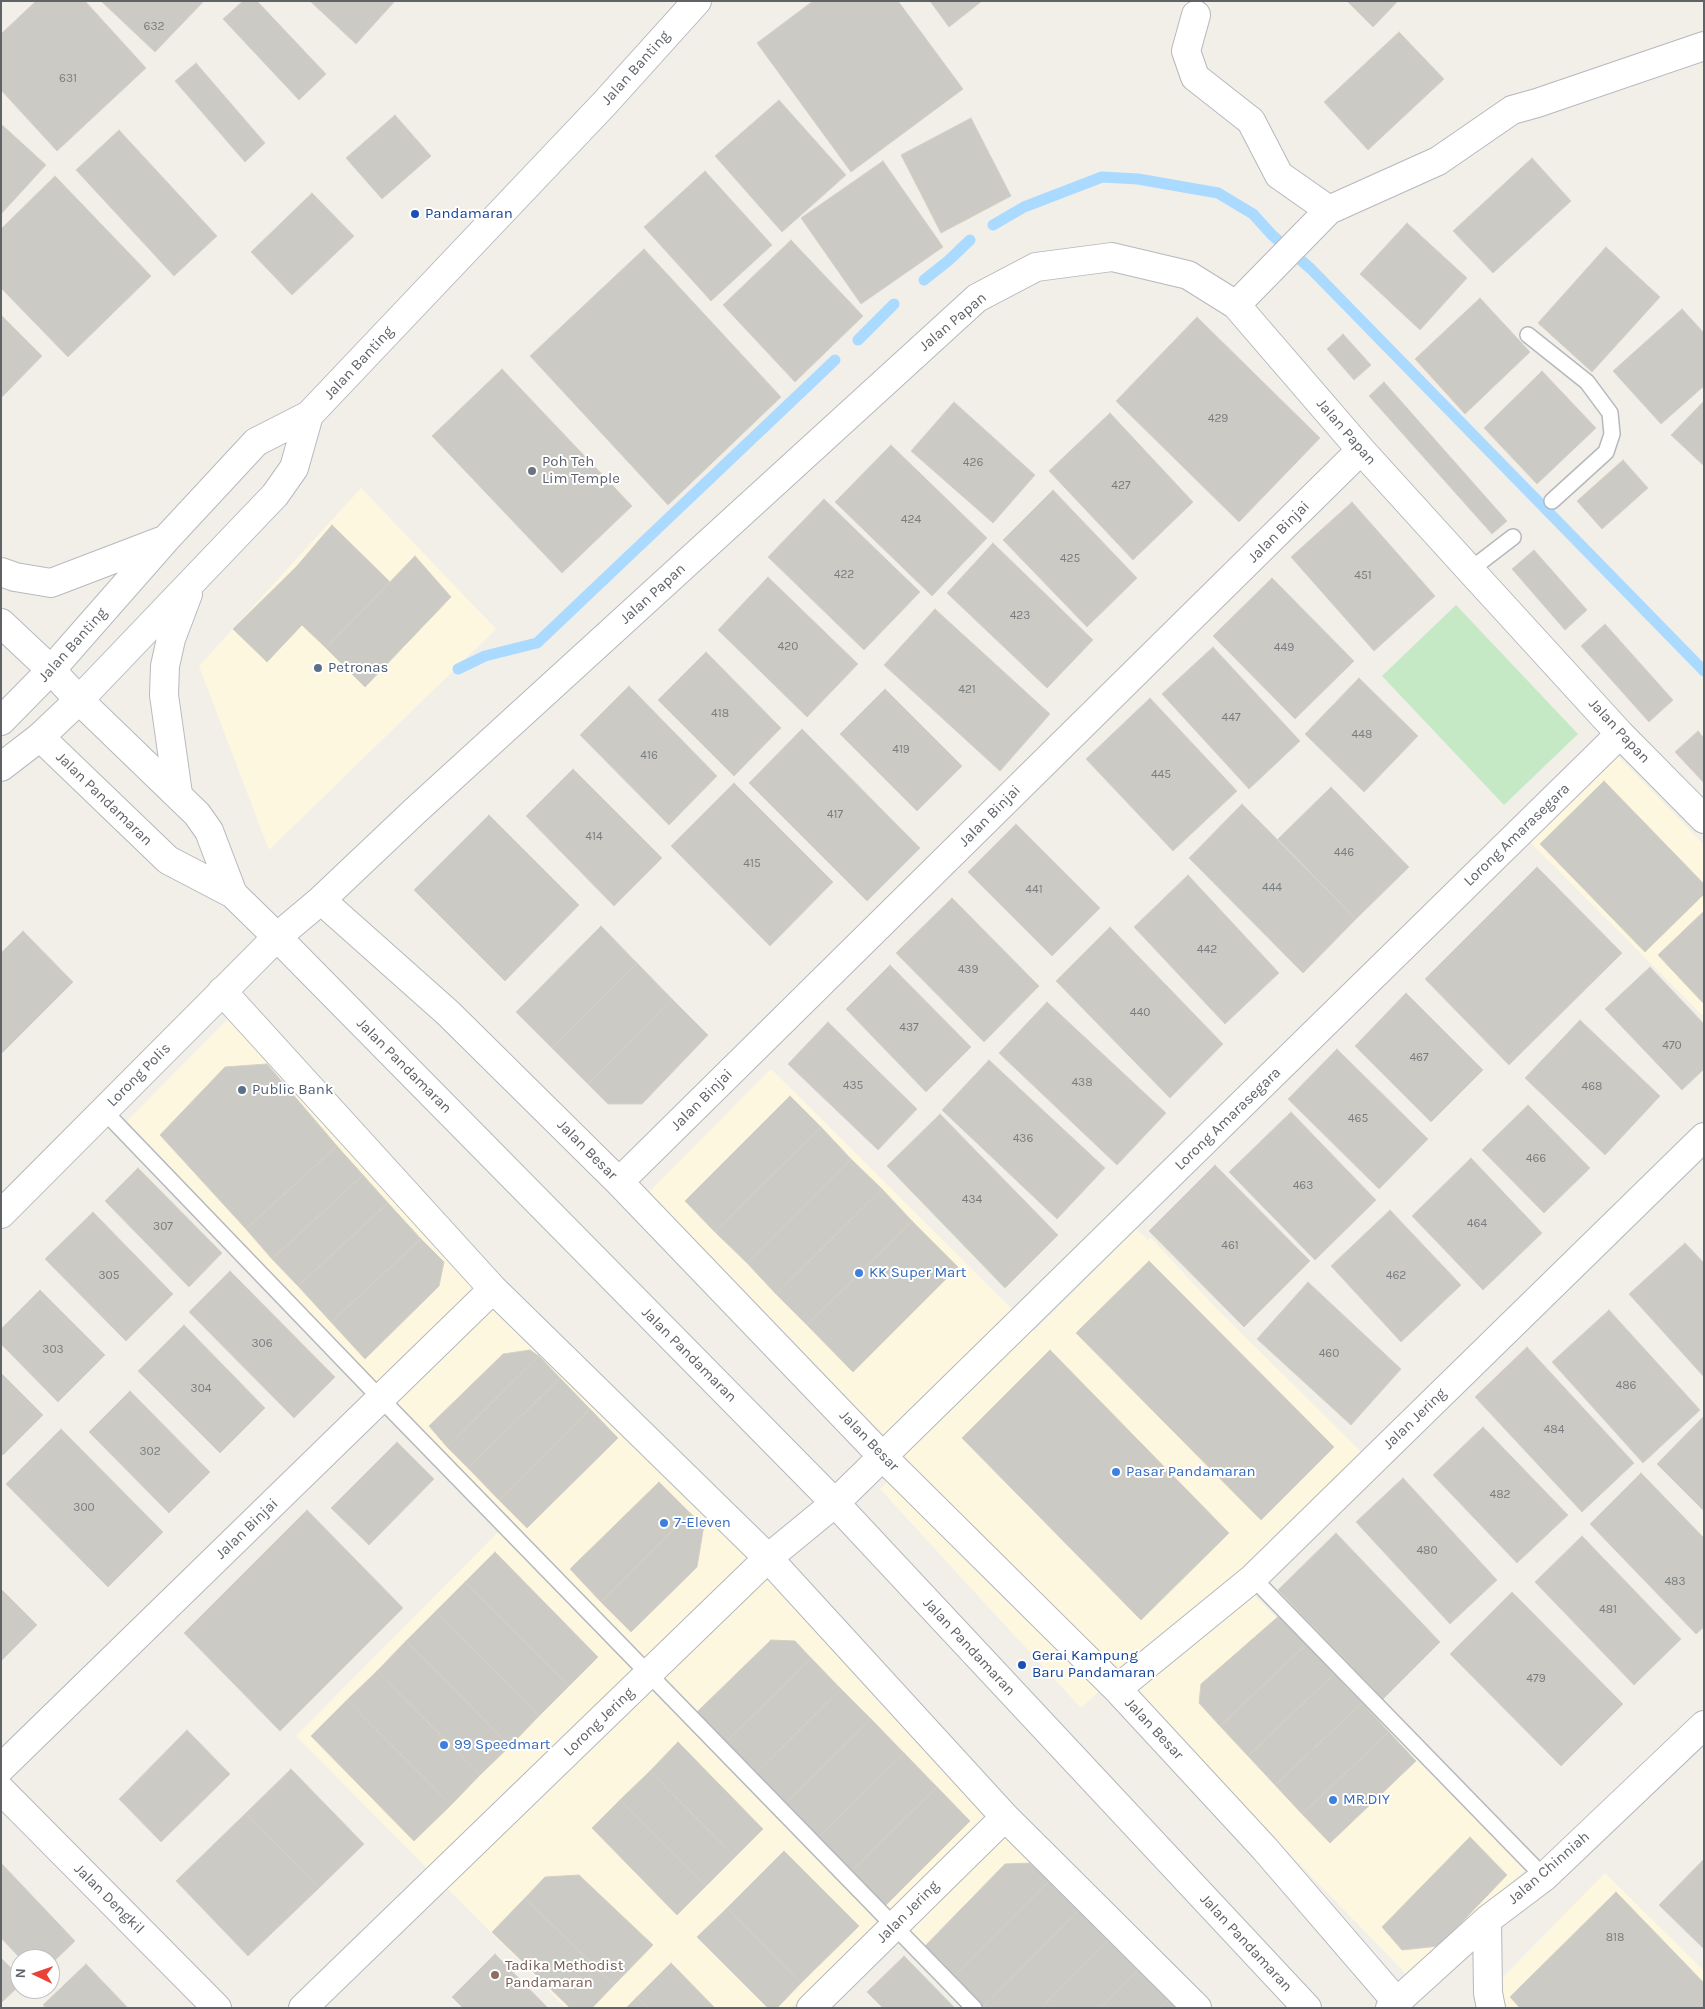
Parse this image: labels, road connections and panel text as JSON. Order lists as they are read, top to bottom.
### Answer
{
  "streets": {
    "street": [
      "Jalan Banting",
      "Jalan Papan",
      "Jalan Binjai",
      "Jalan Pandamaran",
      "Lorong Amarasegara",
      "Lorong Polis",
      "Jalan Besar",
      "Jalan Jering",
      "Lorong Jering",
      "Jalan Chinniah",
      "Jalan Dengkil"
    ]
  },
  "crossings": [
    ["Jalan Banting", "Jalan Pandamaran"],
    ["Jalan Papan", "Jalan Binjai"],
    ["Jalan Papan", "Jalan Pandamaran"],
    ["Jalan Papan", "Lorong Amarasegara"],
    ["Jalan Papan", "Lorong Polis"],
    ["Jalan Papan", "Jalan Besar"],
    ["Jalan Binjai", "Jalan Besar"],
    ["Jalan Pandamaran", "Lorong Amarasegara"],
    ["Jalan Pandamaran", "Lorong Polis"],
    ["Jalan Pandamaran", "Lorong Jering"],
    ["Lorong Amarasegara", "Jalan Besar"],
    ["Lorong Amarasegara", "Lorong Jering"],
    ["Jalan Besar", "Jalan Jering"],
    ["Jalan Besar", "Jalan Chinniah"]
  ],
  "places": [
    "Pandamaran",
    "Poh Teh Lim Temple",
    "Petronas",
    "Public Bank",
    "KK Super Mart",
    "Pasar Pandamaran",
    "7-Eleven",
    "Gerai Kampung Baru Pandamaran",
    "99 Speedmart",
    "MR.DIY",
    "Tadika Methodist Pandamaran"
  ],
  "house_numbers": [
    "632",
    "631",
    "429",
    "426",
    "427",
    "424",
    "425",
    "422",
    "451",
    "423",
    "420",
    "449",
    "421",
    "418",
    "447",
    "448",
    "419",
    "416",
    "445",
    "417",
    "414",
    "446",
    "415",
    "444",
    "441",
    "442",
    "439",
    "440",
    "437",
    "470",
    "467",
    "438",
    "435",
    "468",
    "465",
    "436",
    "466",
    "463",
    "434",
    "464",
    "307",
    "461",
    "305",
    "462",
    "306",
    "303",
    "460",
    "486",
    "304",
    "484",
    "302",
    "482",
    "300",
    "480",
    "483",
    "481",
    "479",
    "818"
  ],
  "north": "left"
}
